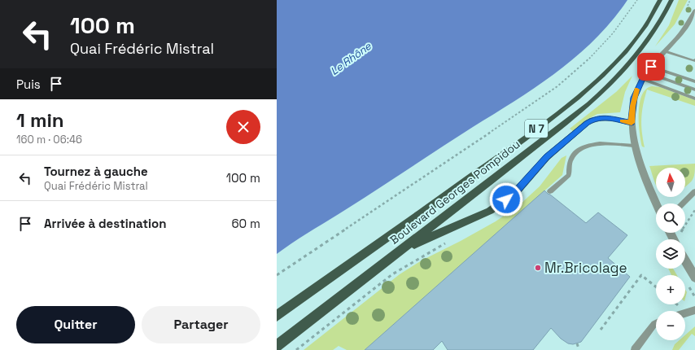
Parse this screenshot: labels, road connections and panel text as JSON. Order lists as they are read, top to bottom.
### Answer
{
  "streets": {
    "main road": ["N 7", "Boulevard Georges Pompidou"]
  },
  "water": ["Le Rhône"],
  "places": ["Mr.Bricolage"],
  "north": "top",
  "page": {
    "turn": ["100 m", "Quai Frédéric Mistral"],
    "then": "Puis",
    "heading": ["1 min", "160 m · 06:46"],
    "list": [
      {
        "name": "Tournez à gauche",
        "note": "Quai Frédéric Mistral",
        "value": "100 m"
      },
      {
        "name": "Arrivée à destination",
        "value": "60 m"
      }
    ],
    "map_buttons": ["+", "−"],
    "buttons": ["Quitter", "Partager"]
  }
}
